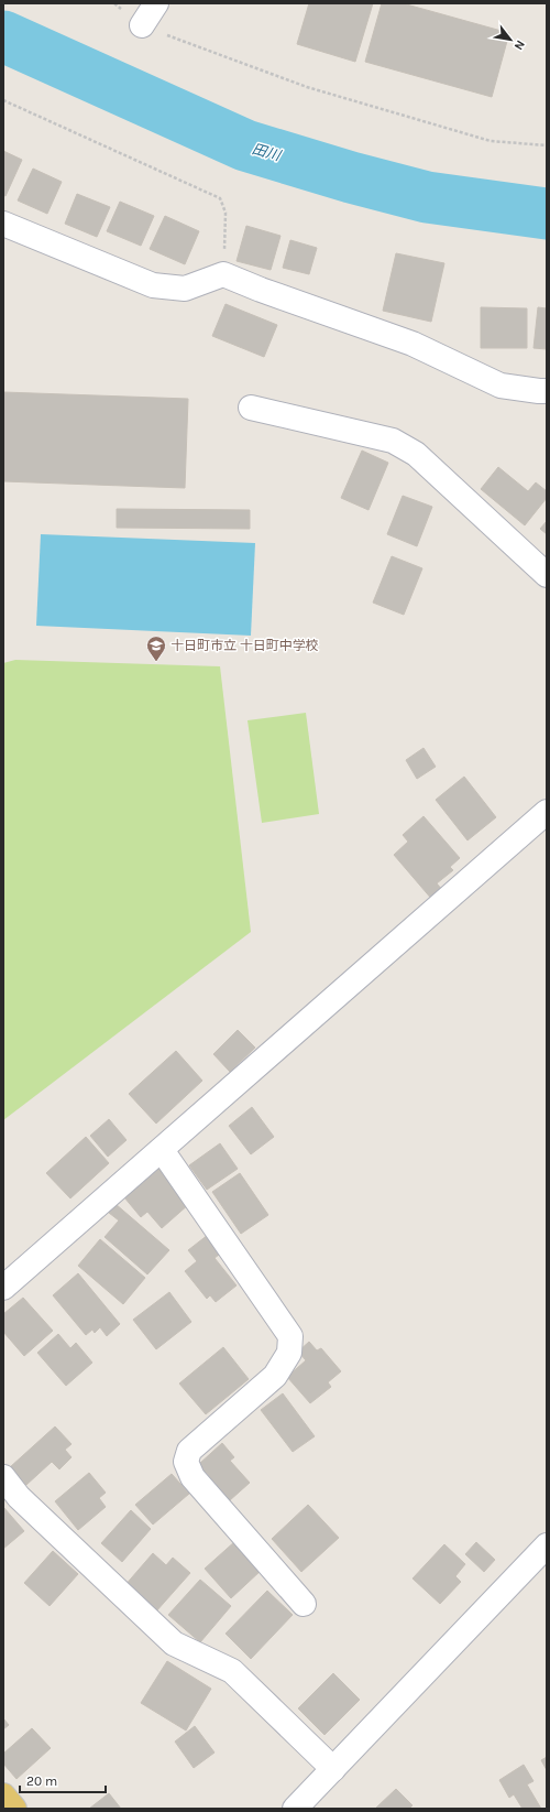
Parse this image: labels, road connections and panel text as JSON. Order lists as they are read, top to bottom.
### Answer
{
  "water": ["田川"],
  "places": {
    "school or university": ["十日町市立 十日町中学校"]
  },
  "scale_bar": "20 m",
  "north": "bottom right"
}
